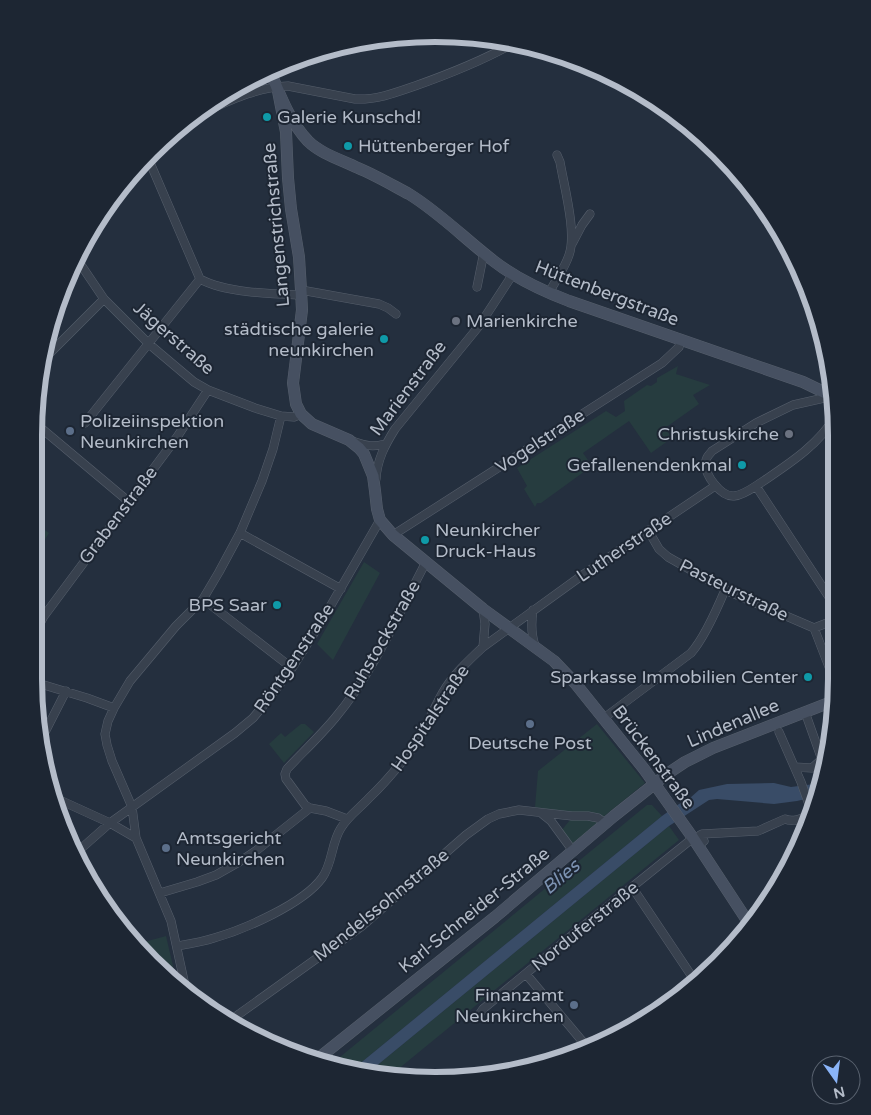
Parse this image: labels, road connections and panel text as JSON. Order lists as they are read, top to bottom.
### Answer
{
  "streets": {
    "street": [
      "Langenstrichstraße",
      "Hüttenbergstraße",
      "Jägerstraße",
      "Marienstraße",
      "Vogelstraße",
      "Grabenstraße",
      "Lutherstraße",
      "Pasteurstraße",
      "Ruhstockstraße",
      "Röntgenstraße",
      "Hospitalstraße",
      "Lindenallee",
      "Brückenstraße",
      "Mendelssohnstraße",
      "Karl-Schneider-Straße",
      "Norduferstraße"
    ]
  },
  "crossings": [
    ["Langenstrichstraße", "Hüttenbergstraße"],
    ["Langenstrichstraße", "Jägerstraße"],
    ["Hüttenbergstraße", "Marienstraße"],
    ["Hüttenbergstraße", "Vogelstraße"],
    ["Jägerstraße", "Grabenstraße"],
    ["Marienstraße", "Vogelstraße"],
    ["Marienstraße", "Lutherstraße"],
    ["Marienstraße", "Ruhstockstraße"],
    ["Marienstraße", "Röntgenstraße"],
    ["Marienstraße", "Hospitalstraße"],
    ["Marienstraße", "Brückenstraße"],
    ["Lutherstraße", "Pasteurstraße"],
    ["Lutherstraße", "Hospitalstraße"],
    ["Lutherstraße", "Brückenstraße"],
    ["Hospitalstraße", "Brückenstraße"],
    ["Lindenallee", "Brückenstraße"],
    ["Lindenallee", "Karl-Schneider-Straße"],
    ["Brückenstraße", "Karl-Schneider-Straße"],
    ["Brückenstraße", "Norduferstraße"],
    ["Mendelssohnstraße", "Karl-Schneider-Straße"]
  ],
  "water": ["Blies"],
  "places": [
    "Galerie Kunschd!",
    "Hüttenberger Hof",
    "Marienkirche",
    "städtische galerie neunkirchen",
    "Polizeiinspektion Neunkirchen",
    "Christuskirche",
    "Gefallenendenkmal",
    "Neunkircher Druck-Haus",
    "BPS Saar",
    "Sparkasse Immobilien Center",
    "Deutsche Post",
    "Amtsgericht Neunkirchen",
    "Finanzamt Neunkirchen"
  ],
  "north": "bottom"
}
